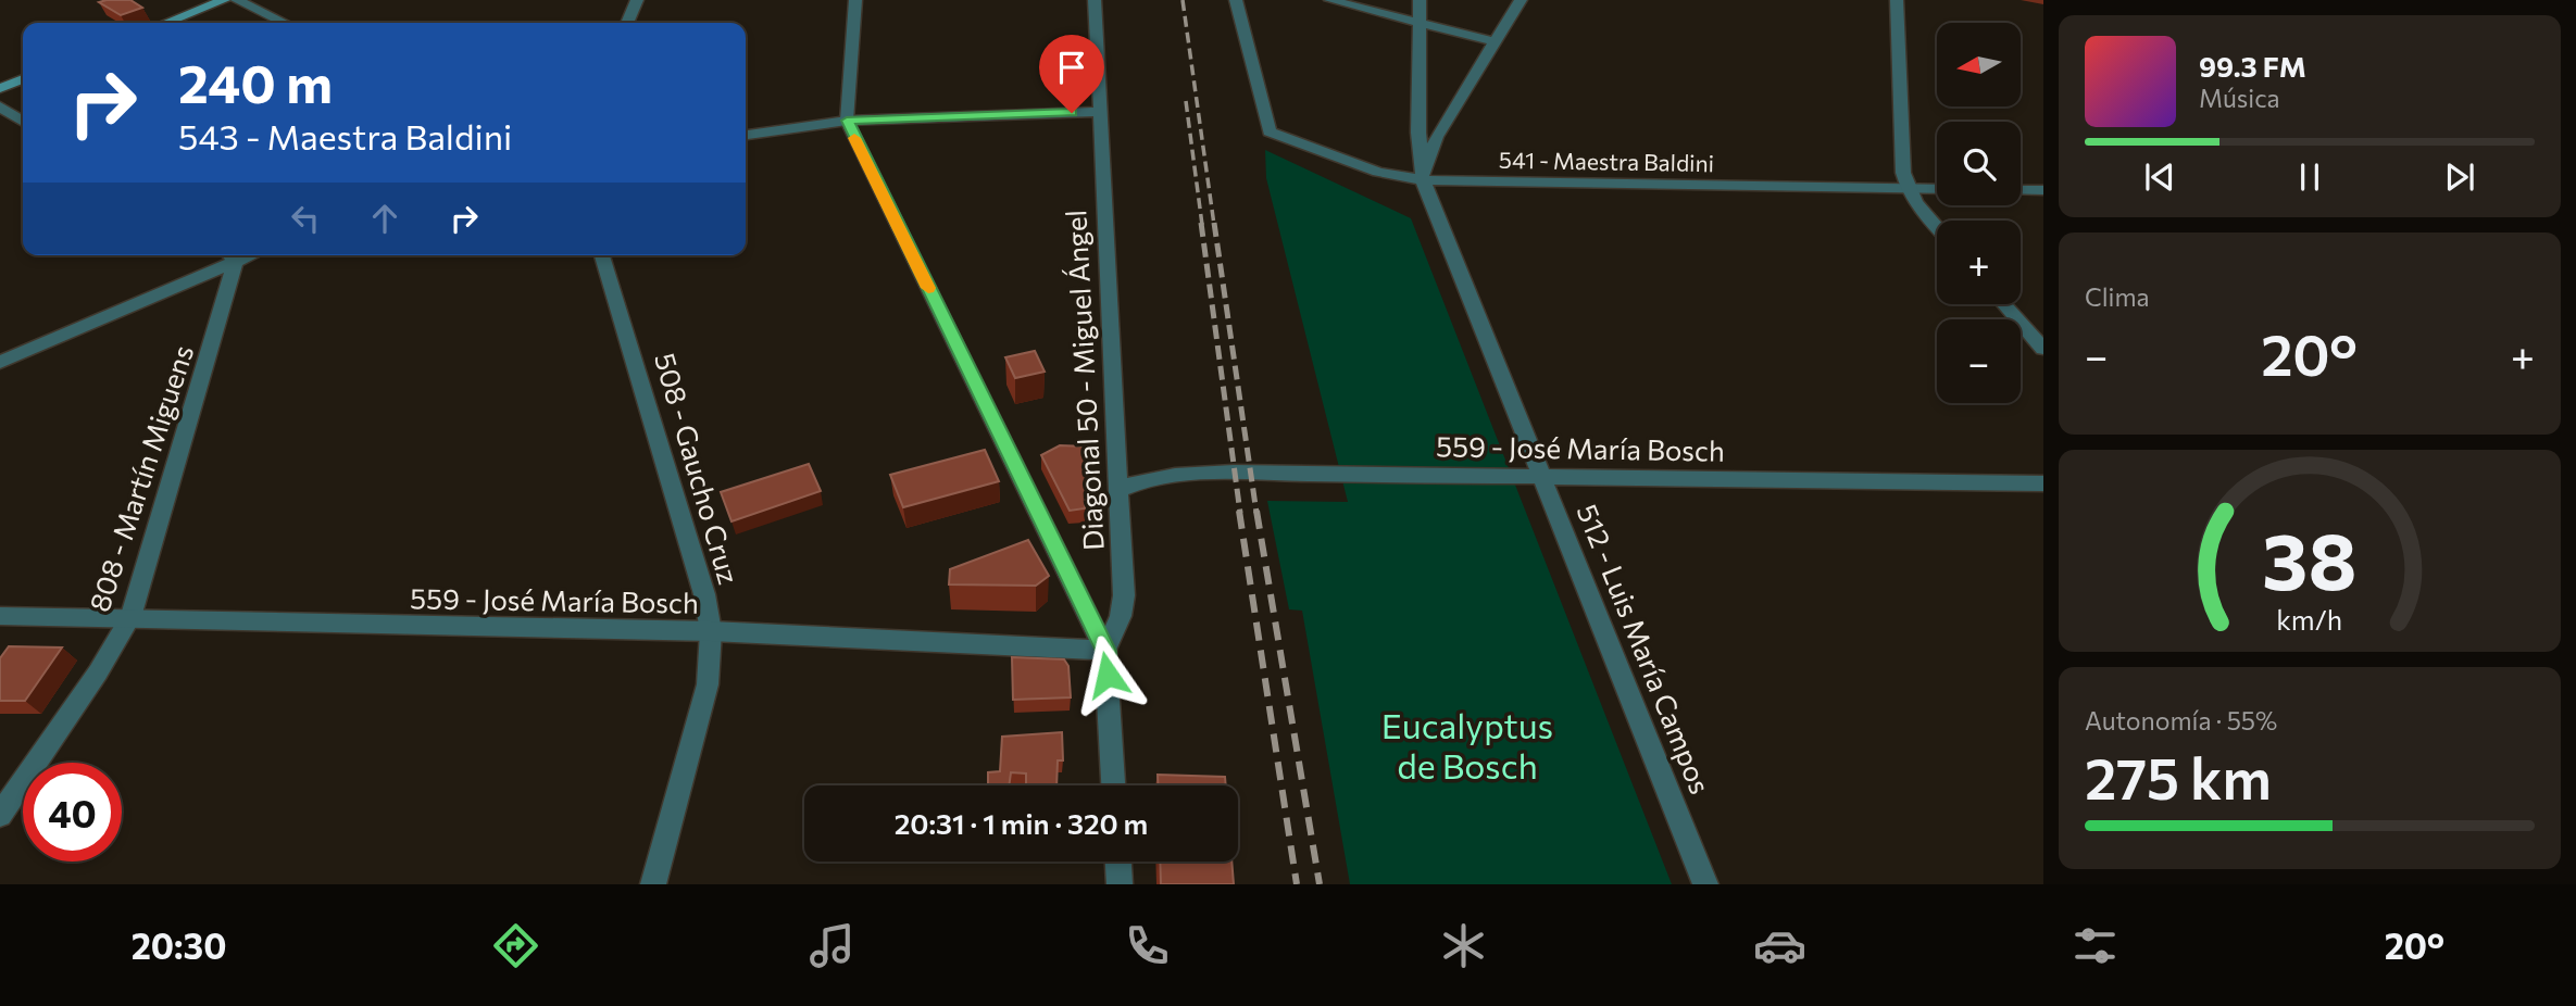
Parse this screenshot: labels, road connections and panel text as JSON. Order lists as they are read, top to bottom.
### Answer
{
  "streets": {
    "street": [
      "541 - Maestra Baldini",
      "Diagonal 50 - Miguel Ángel",
      "559 - José María Bosch",
      "508 - Gaucho Cruz",
      "808 - Martín Miguens",
      "512 - Luis María Campos"
    ]
  },
  "crossings": [
    ["541 - Maestra Baldini", "512 - Luis María Campos"],
    ["Diagonal 50 - Miguel Ángel", "559 - José María Bosch"],
    ["559 - José María Bosch", "508 - Gaucho Cruz"],
    ["559 - José María Bosch", "808 - Martín Miguens"],
    ["559 - José María Bosch", "512 - Luis María Campos"]
  ],
  "parks": ["Eucalyptus de Bosch"],
  "north": "left",
  "page": {
    "map_buttons": ["+", "−"],
    "turn": ["240 m", "543 - Maestra Baldini"],
    "song": ["99.3 FM", "Música"],
    "tile": [
      "Clima",
      ["Autonomía · 55%", "275 km"]
    ],
    "heat": ["−", "20°", "+"],
    "limit": "40",
    "trip": "20:31 · 1 min · 320 m",
    "tabs": ["20:30", "20°"],
    "gauge": ["38", "km/h"]
  }
}
